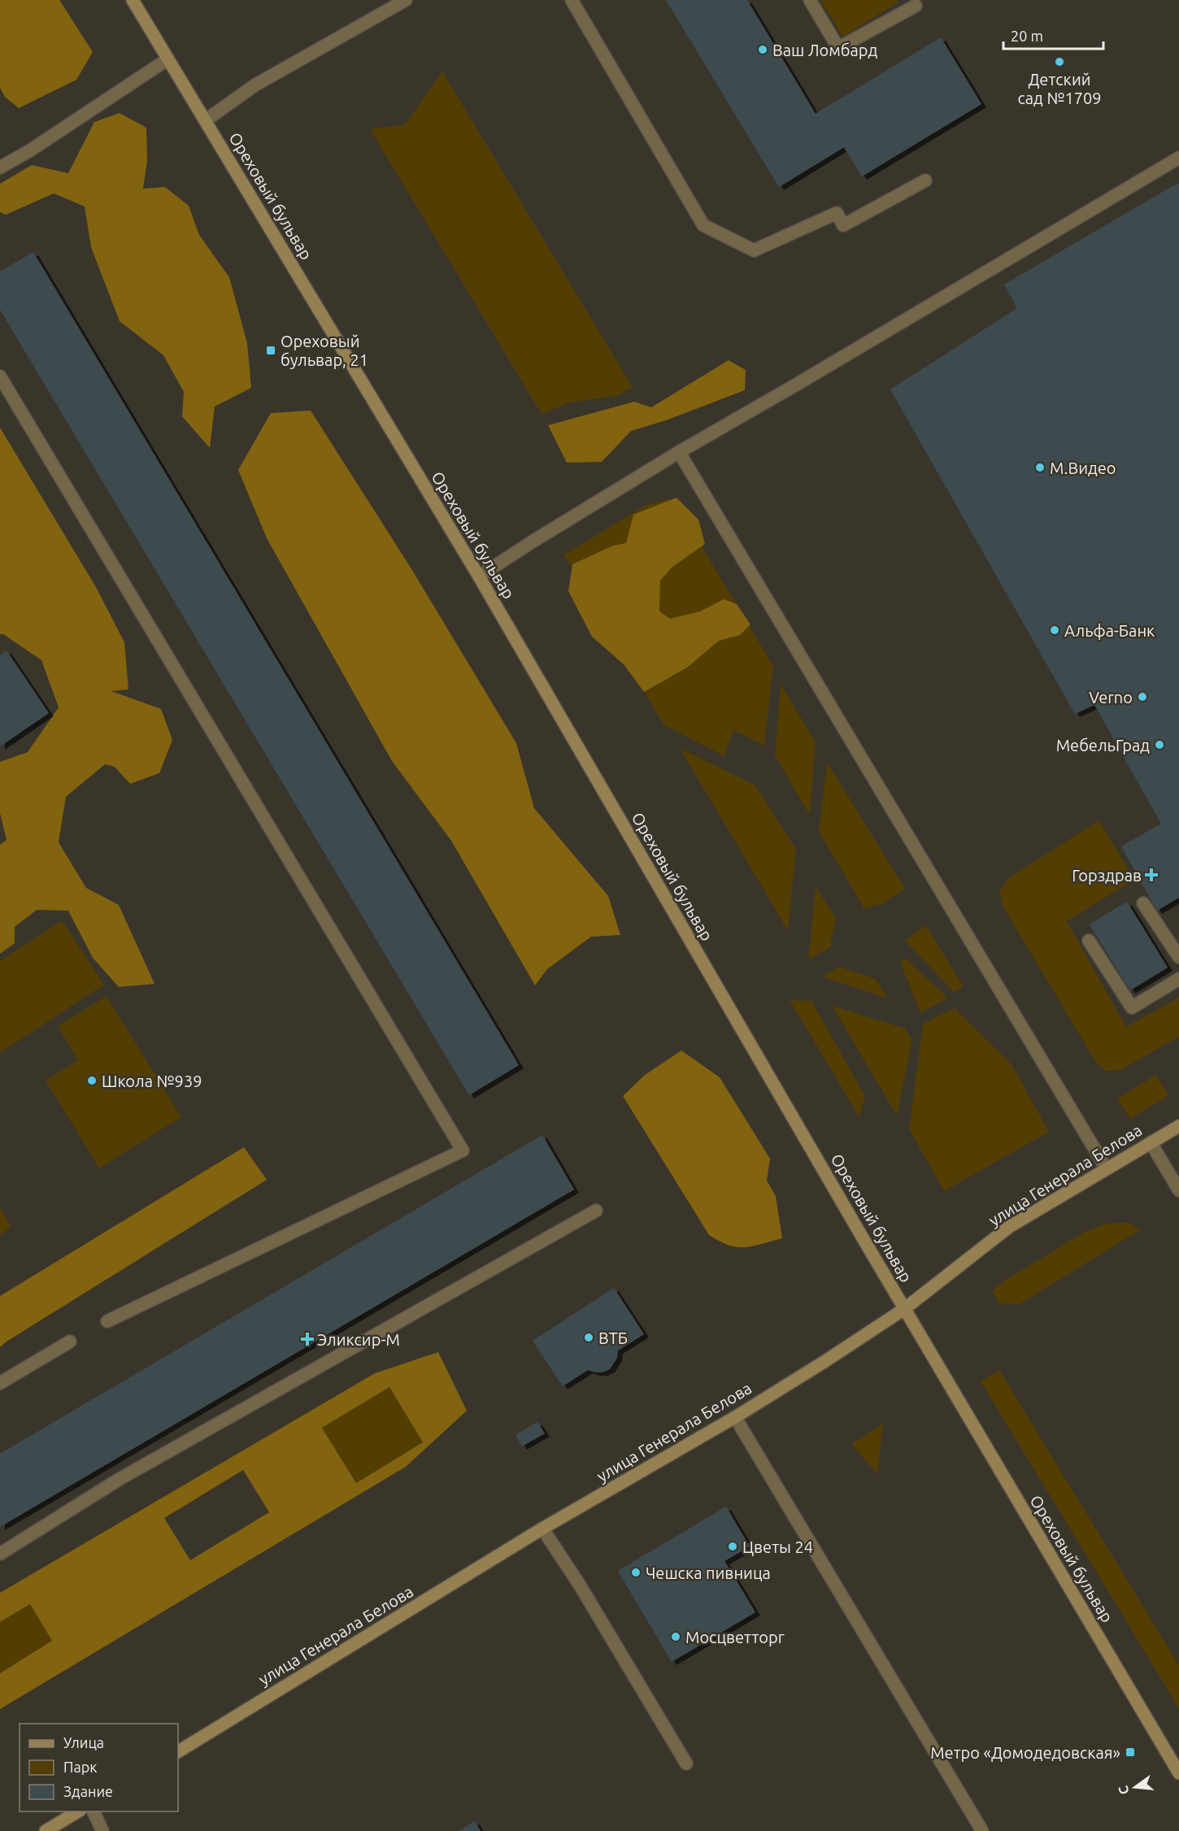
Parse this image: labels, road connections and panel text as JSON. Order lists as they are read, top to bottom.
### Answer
{
  "streets": {
    "main road": ["Ореховый бульвар", "улица Генерала Белова"]
  },
  "crossings": [
    ["Ореховый бульвар", "улица Генерала Белова"]
  ],
  "places": {
    "other": [
      "Ваш Ломбард",
      "Детский сад №1709",
      "М.Видео",
      "Альфа-Банк",
      "Verno",
      "МебельГрад",
      "Школа №939",
      "ВТБ",
      "Цветы 24",
      "Чешска пивница",
      "Мосцветторг"
    ],
    "transit": ["Ореховый бульвар, 21", "Метро «Домодедовская»"],
    "health": ["Горздрав", "Эликсир-М"]
  },
  "legend": ["Улица", "Парк", "Здание"],
  "scale_bar": "20 m",
  "north": "left"
}
